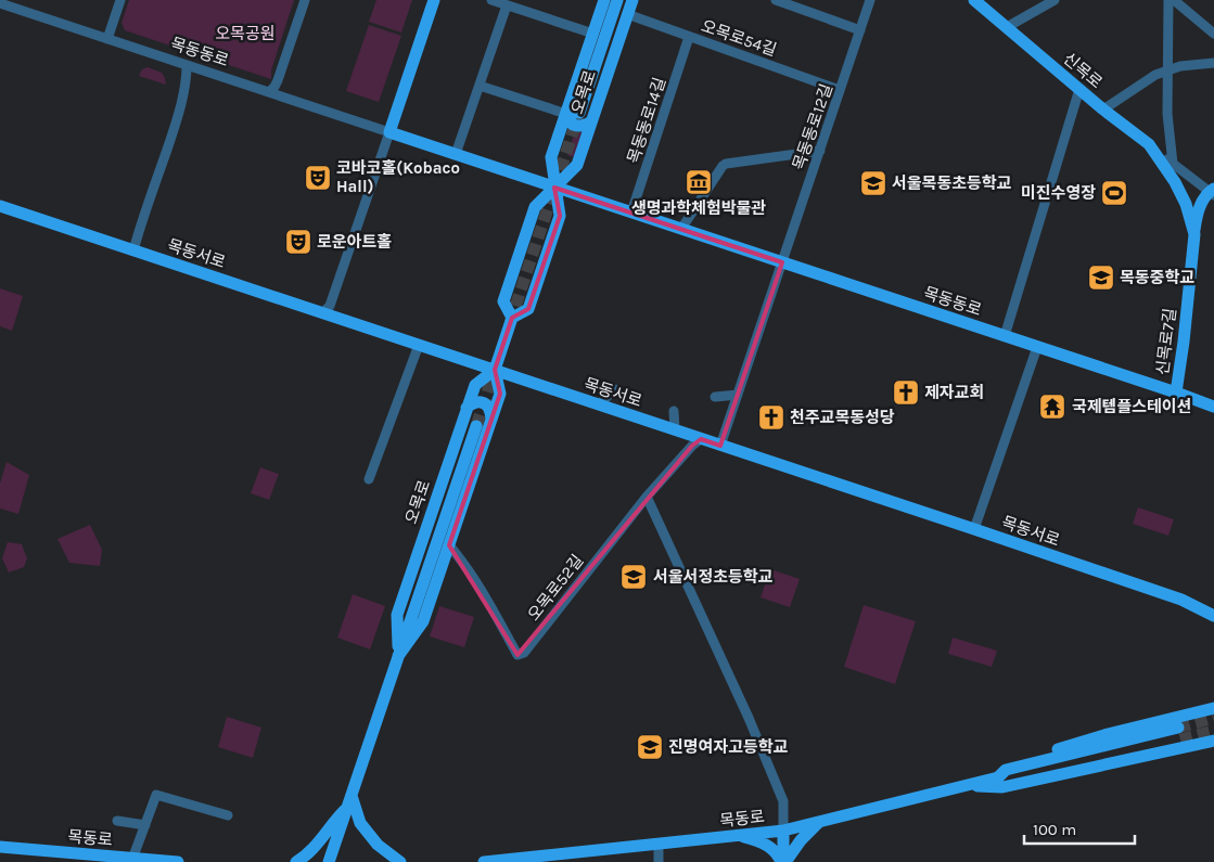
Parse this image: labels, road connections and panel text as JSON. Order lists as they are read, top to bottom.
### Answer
{
  "streets": {
    "main road": [
      "목동동로",
      "신목로",
      "오목로",
      "목동서로",
      "신목로7길",
      "목동로"
    ],
    "street": [
      "오목로54길",
      "목동동로14길",
      "목동동로12길",
      "오목로52길"
    ]
  },
  "crossings": [
    ["오목로54길", "오목로"],
    ["오목로54길", "목동동로14길"],
    ["오목로54길", "목동동로12길"],
    ["목동동로", "오목로"],
    ["목동동로", "목동동로14길"],
    ["목동동로", "목동동로12길"],
    ["목동동로", "신목로7길"],
    ["신목로", "신목로7길"],
    ["오목로", "목동서로"],
    ["오목로", "오목로52길"],
    ["목동동로12길", "목동서로"],
    ["목동서로", "오목로52길"]
  ],
  "parks": ["오목공원"],
  "places": {
    "theatre": ["코바코홀(Kobaco Hall)", "로운아트홀"],
    "museum": ["생명과학체험박물관"],
    "school or university": [
      "서울목동초등학교",
      "목동중학교",
      "서울서정초등학교",
      "진명여자고등학교"
    ],
    "sports": ["미진수영장"],
    "church": ["제자교회", "천주교목동성당"],
    "temple": ["국제템플스테이션"]
  },
  "scale_bar": "100 m"
}
